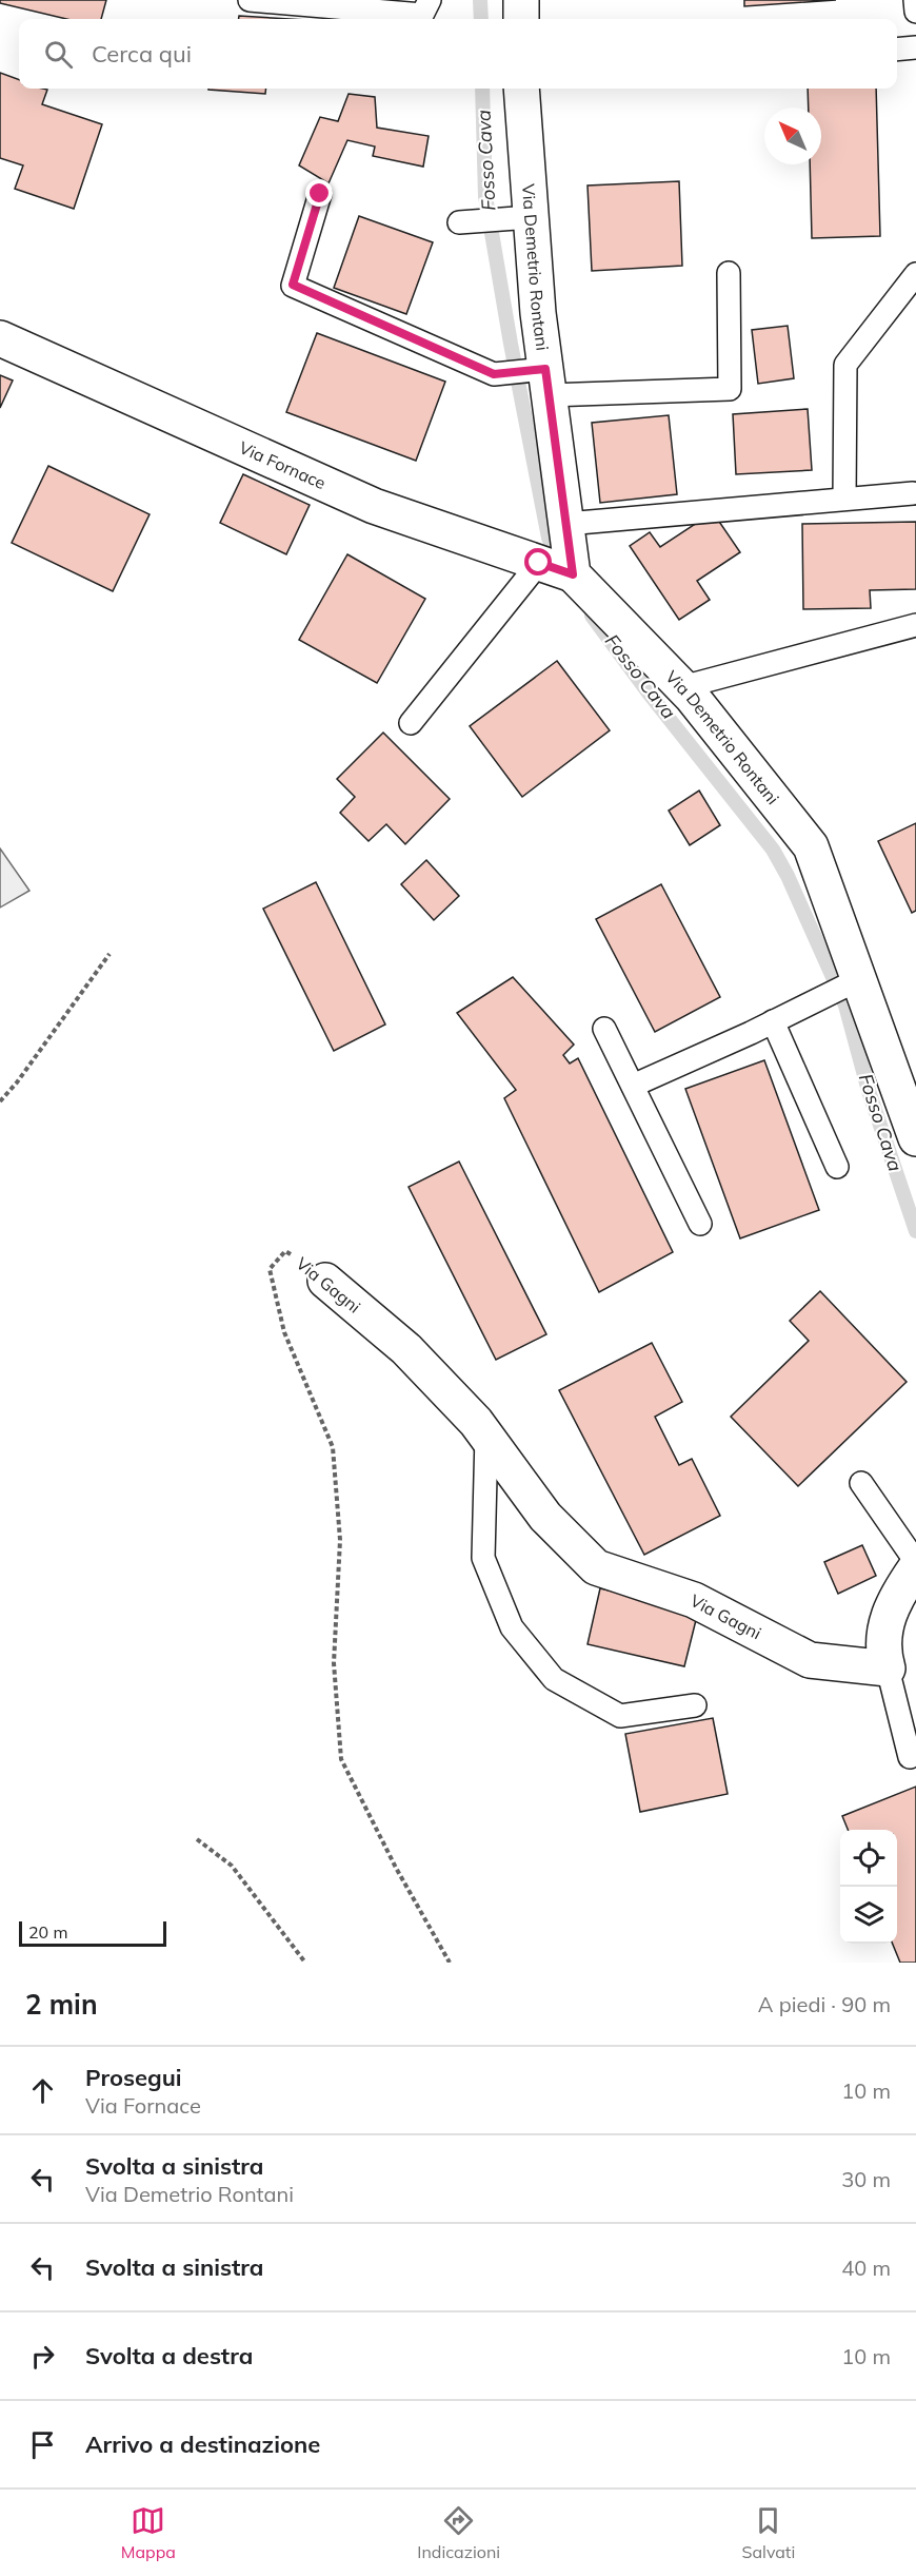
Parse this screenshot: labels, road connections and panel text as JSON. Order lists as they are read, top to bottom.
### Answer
{
  "streets": {
    "street": ["Via Demetrio Rontani", "Via Fornace", "Via Gagni"]
  },
  "crossings": [
    ["Via Demetrio Rontani", "Via Fornace"]
  ],
  "water": ["Fosso Cava"],
  "scale_bar": "20 m",
  "north": "top left",
  "page": {
    "search": "Cerca qui",
    "scale": "20 m",
    "heading": ["2 min", "A piedi · 90 m"],
    "list": [
      ["Prosegui", "Via Fornace", "10 m"],
      ["Svolta a sinistra", "Via Demetrio Rontani", "30 m"],
      ["Svolta a sinistra", "40 m"],
      ["Svolta a destra", "10 m"],
      "Arrivo a destinazione"
    ],
    "nav": ["Mappa", "Indicazioni", "Salvati"]
  }
}
